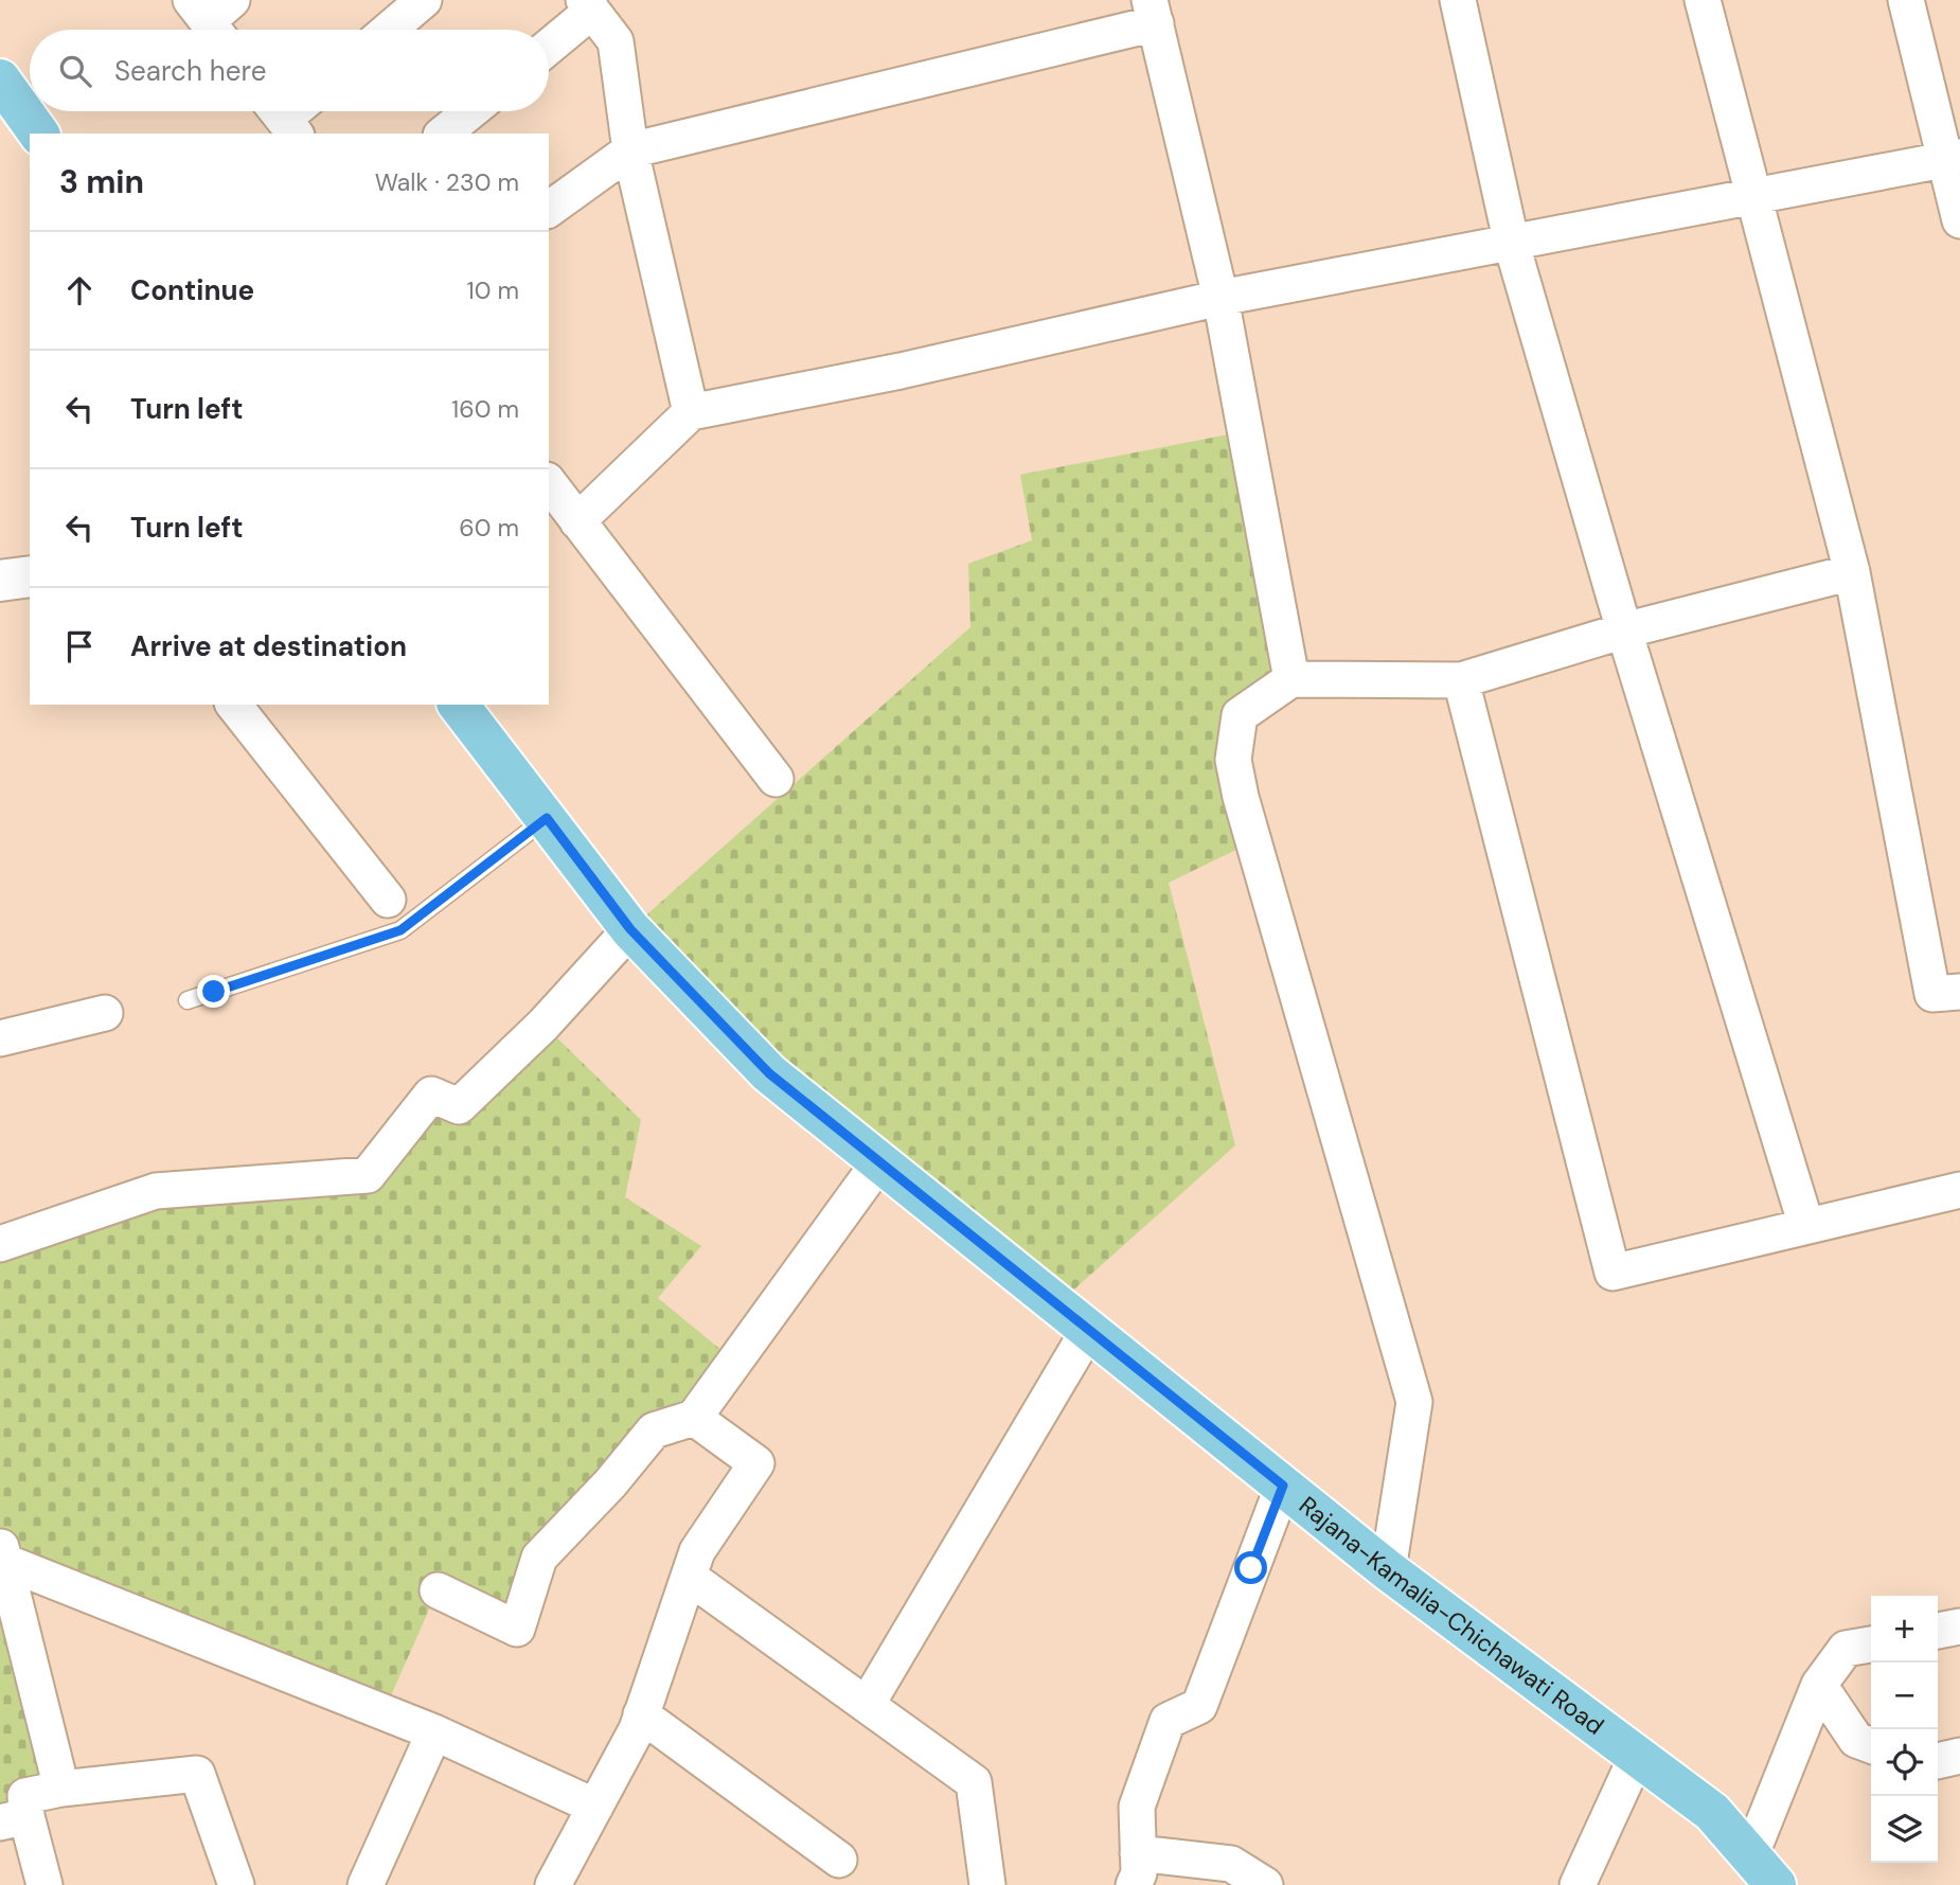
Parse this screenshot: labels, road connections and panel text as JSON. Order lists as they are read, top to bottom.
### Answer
{
  "streets": {
    "main road": ["Rajana-Kamalia-Chichawati Road"]
  },
  "page": {
    "search": "Search here",
    "heading": ["3 min", "Walk · 230 m"],
    "list": [
      ["Continue", "10 m"],
      ["Turn left", "160 m"],
      ["Turn left", "60 m"],
      "Arrive at destination"
    ],
    "map_buttons": ["+", "−"]
  }
}
